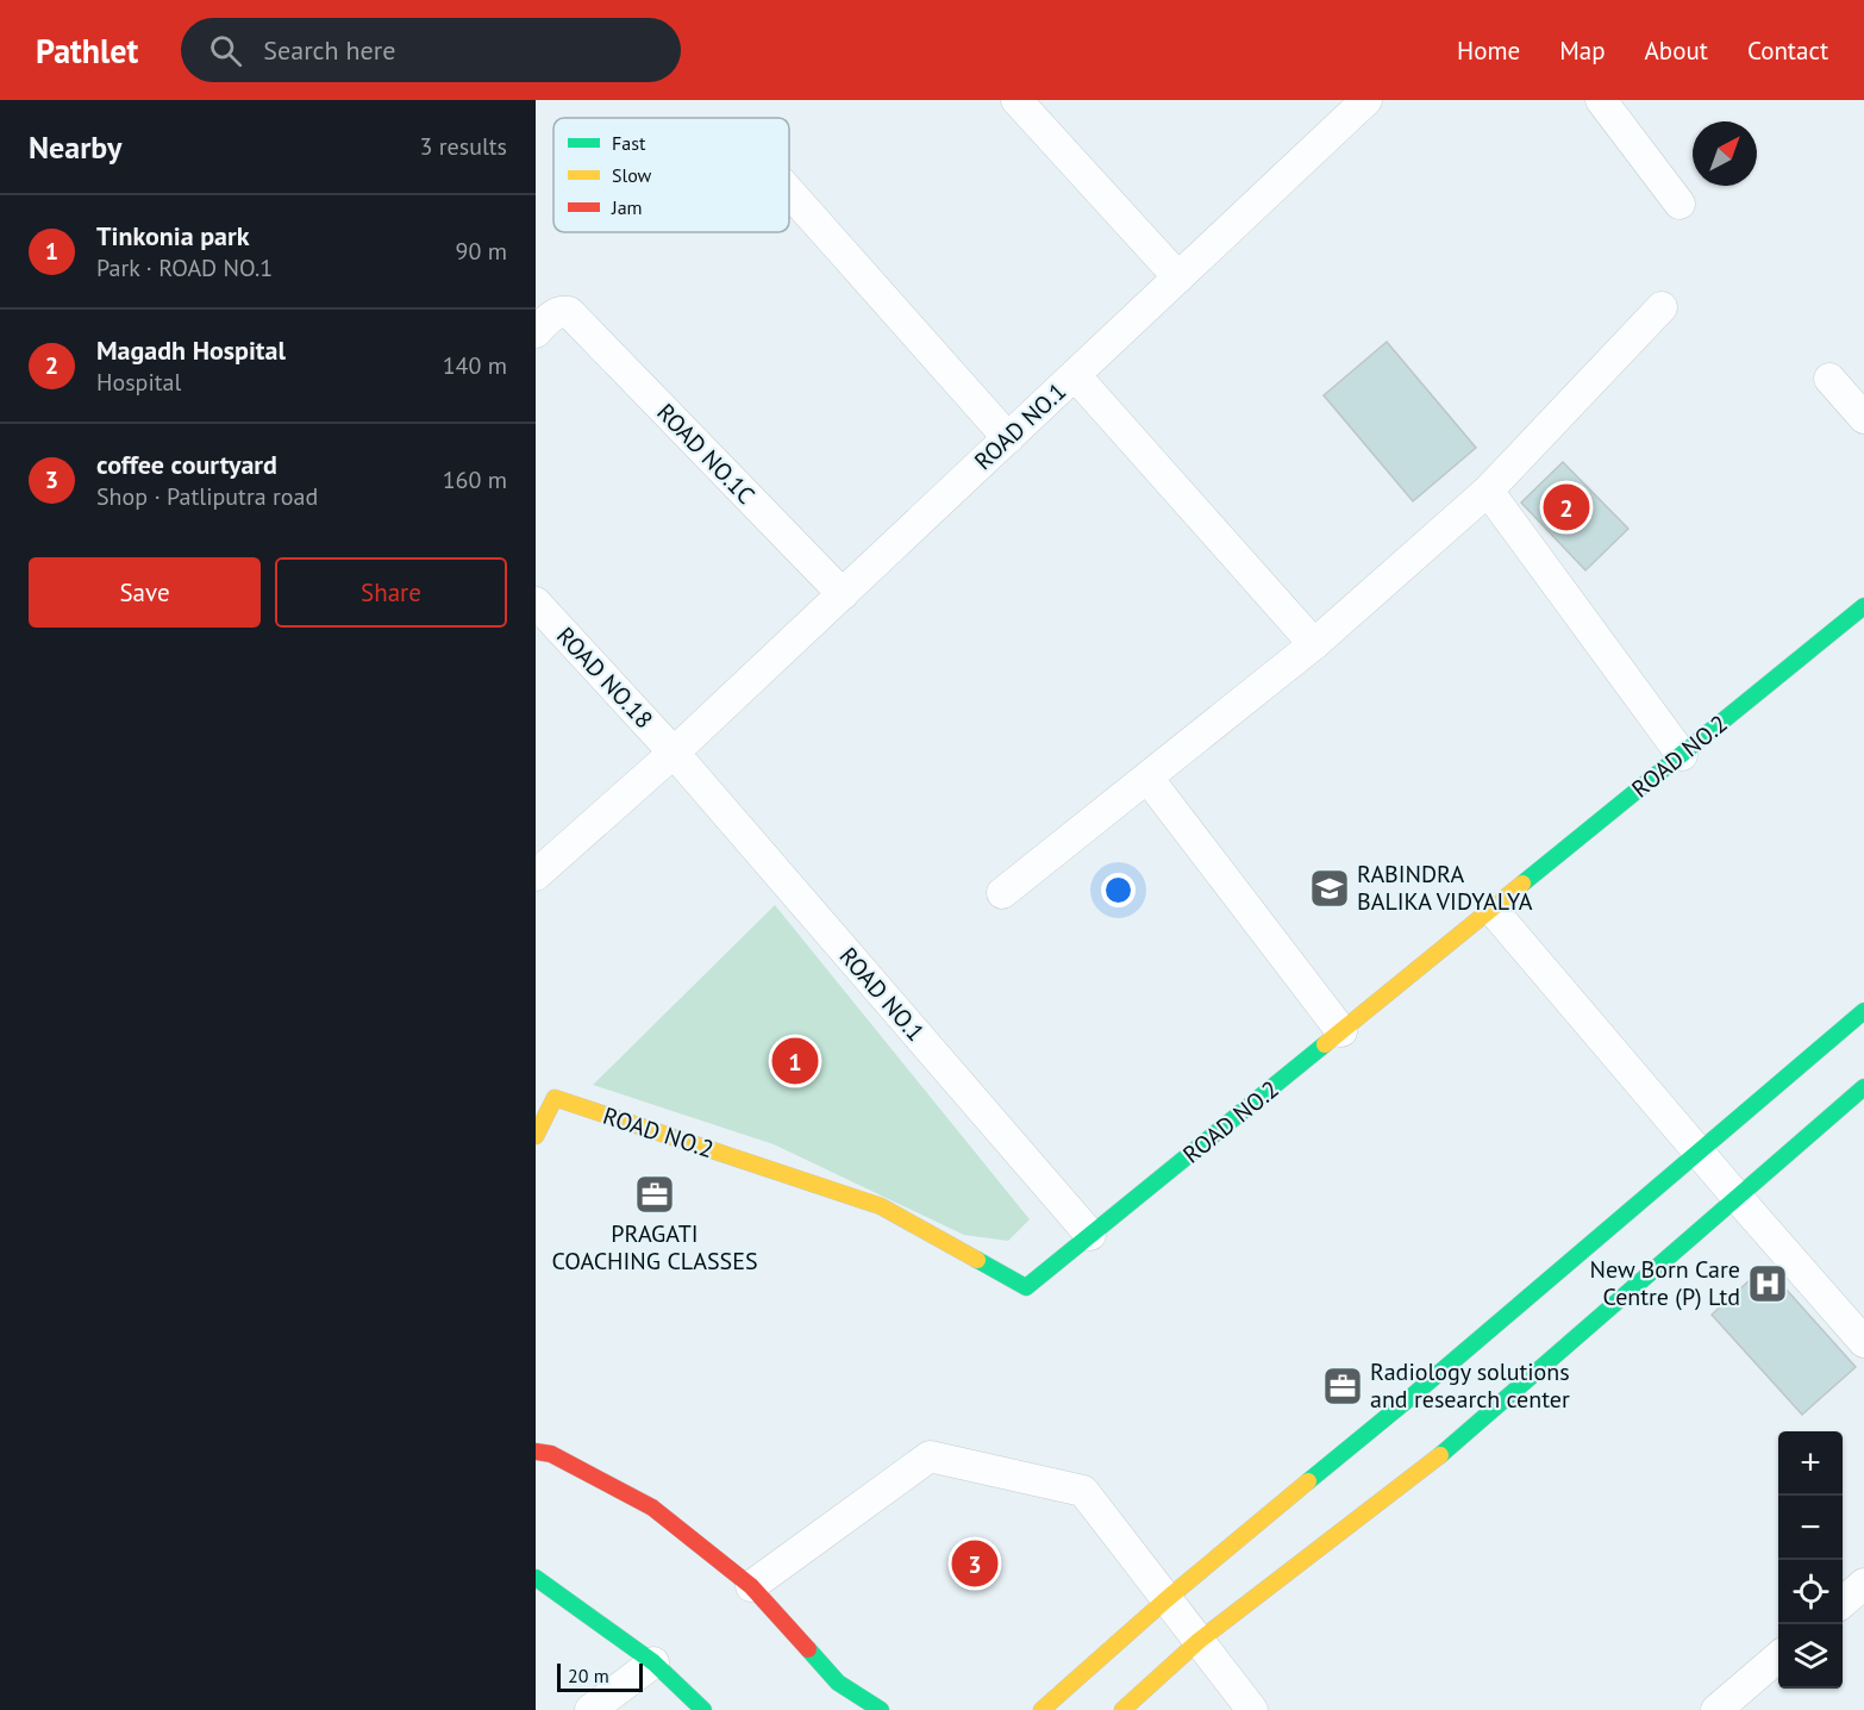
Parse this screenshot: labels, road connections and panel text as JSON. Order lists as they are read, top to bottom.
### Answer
{
  "streets": {
    "street": [
      "ROAD NO.1",
      "ROAD NO.1C",
      "ROAD NO.18",
      "ROAD NO.2"
    ]
  },
  "crossings": [
    ["ROAD NO.1", "ROAD NO.1C"],
    ["ROAD NO.1", "ROAD NO.18"],
    ["ROAD NO.1", "ROAD NO.2"]
  ],
  "places": {
    "school or university": ["RABINDRA BALIKA VIDYALYA"],
    "office": ["PRAGATI COACHING CLASSES", "Radiology solutions and research center"],
    "hospital": ["New Born Care Centre (P) Ltd"]
  },
  "legend": ["Fast", "Slow", "Jam"],
  "scale_bar": "20 m",
  "north": "top right",
  "page": {
    "header": "Pathlet",
    "search": "Search here",
    "nav": [
      "Home",
      "Map",
      "About",
      "Contact"
    ],
    "heading": ["Nearby", "3 results"],
    "list": [
      {
        "mark": "1",
        "name": "Tinkonia park",
        "note": "Park · ROAD NO.1",
        "value": "90 m"
      },
      {
        "mark": "2",
        "name": "Magadh Hospital",
        "note": "Hospital",
        "value": "140 m"
      },
      {
        "mark": "3",
        "name": "coffee courtyard",
        "note": "Shop · Patliputra road",
        "value": "160 m"
      }
    ],
    "pins": ["2", "1", "3"],
    "buttons": ["Save", "Share"],
    "map_buttons": ["+", "−"],
    "scale": "20 m"
  }
}
